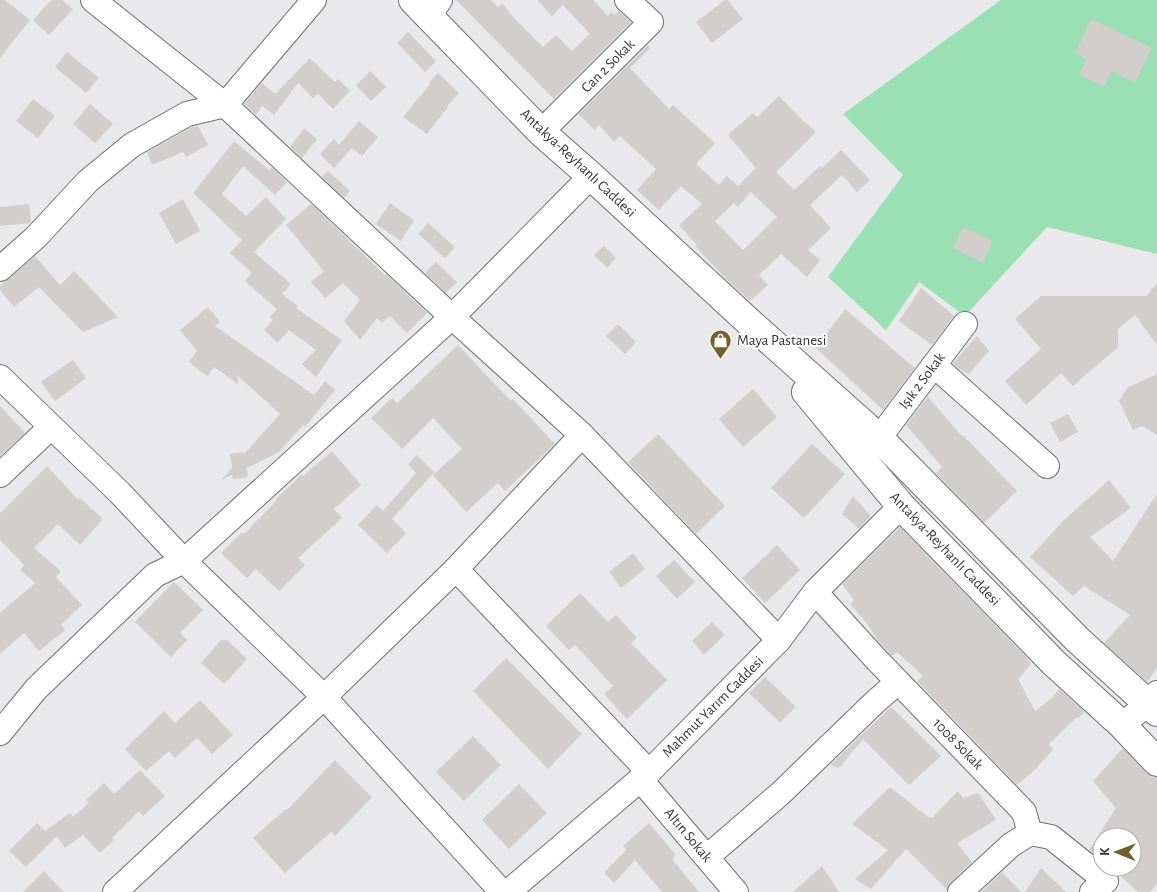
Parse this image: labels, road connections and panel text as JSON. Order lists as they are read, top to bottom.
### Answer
{
  "streets": {
    "main road": ["Antakya-Reyhanlı Caddesi"],
    "street": [
      "Can 2 Sokak",
      "Işık 2 Sokak",
      "Mahmut Yarım Caddesi",
      "1008 Sokak",
      "Altın Sokak"
    ]
  },
  "crossings": [
    ["Can 2 Sokak", "Antakya-Reyhanlı Caddesi"],
    ["Antakya-Reyhanlı Caddesi", "Işık 2 Sokak"],
    ["Antakya-Reyhanlı Caddesi", "Mahmut Yarım Caddesi"],
    ["Mahmut Yarım Caddesi", "1008 Sokak"],
    ["Mahmut Yarım Caddesi", "Altın Sokak"]
  ],
  "places": {
    "shop": ["Maya Pastanesi"]
  },
  "north": "left"
}
